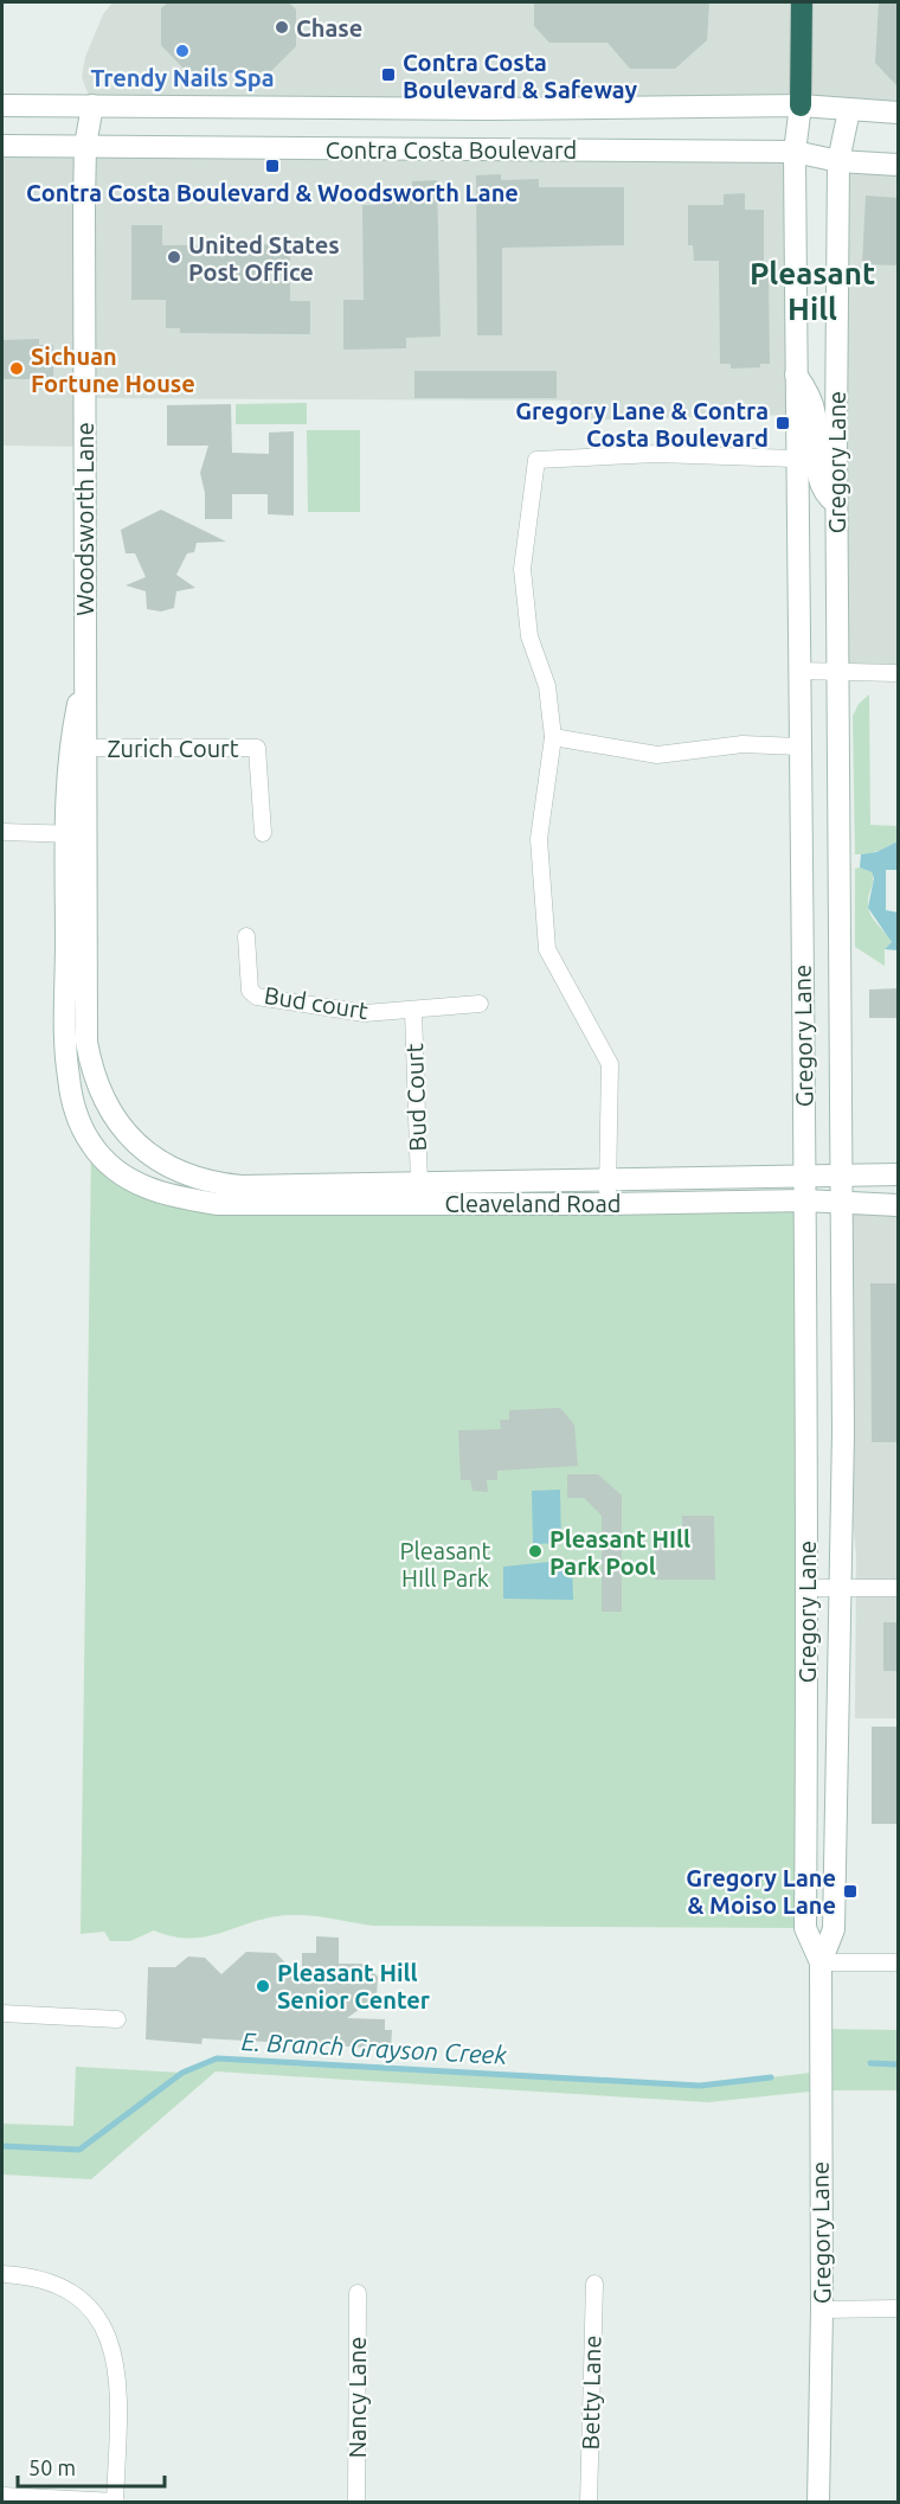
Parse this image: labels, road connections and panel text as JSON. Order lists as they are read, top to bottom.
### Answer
{
  "streets": {
    "main road": [
      "Contra Costa Boulevard",
      "Gregory Lane",
      "Woodsworth Lane",
      "Cleaveland Road"
    ],
    "street": [
      "Zurich Court",
      "Bud court",
      "Bud Court",
      "Betty Lane",
      "Nancy Lane"
    ]
  },
  "crossings": [
    ["Contra Costa Boulevard", "Gregory Lane"],
    ["Contra Costa Boulevard", "Woodsworth Lane"],
    ["Gregory Lane", "Cleaveland Road"],
    ["Woodsworth Lane", "Zurich Court"],
    ["Woodsworth Lane", "Cleaveland Road"],
    ["Bud court", "Bud Court"],
    ["Bud Court", "Cleaveland Road"]
  ],
  "districts": ["Pleasant Hill"],
  "water": ["E. Branch Grayson Creek"],
  "parks": ["Pleasant HIll Park"],
  "places": {
    "other": [
      "Chase",
      "Trendy Nails Spa",
      "United States Post Office",
      "Sichuan Fortune House",
      "Pleasant HIll Park Pool",
      "Pleasant Hill Senior Center"
    ],
    "transit": [
      "Contra Costa Boulevard & Safeway",
      "Contra Costa Boulevard & Woodsworth Lane",
      "Gregory Lane & Contra Costa Boulevard",
      "Gregory Lane & Moiso Lane"
    ]
  },
  "scale_bar": "50 m"
}
